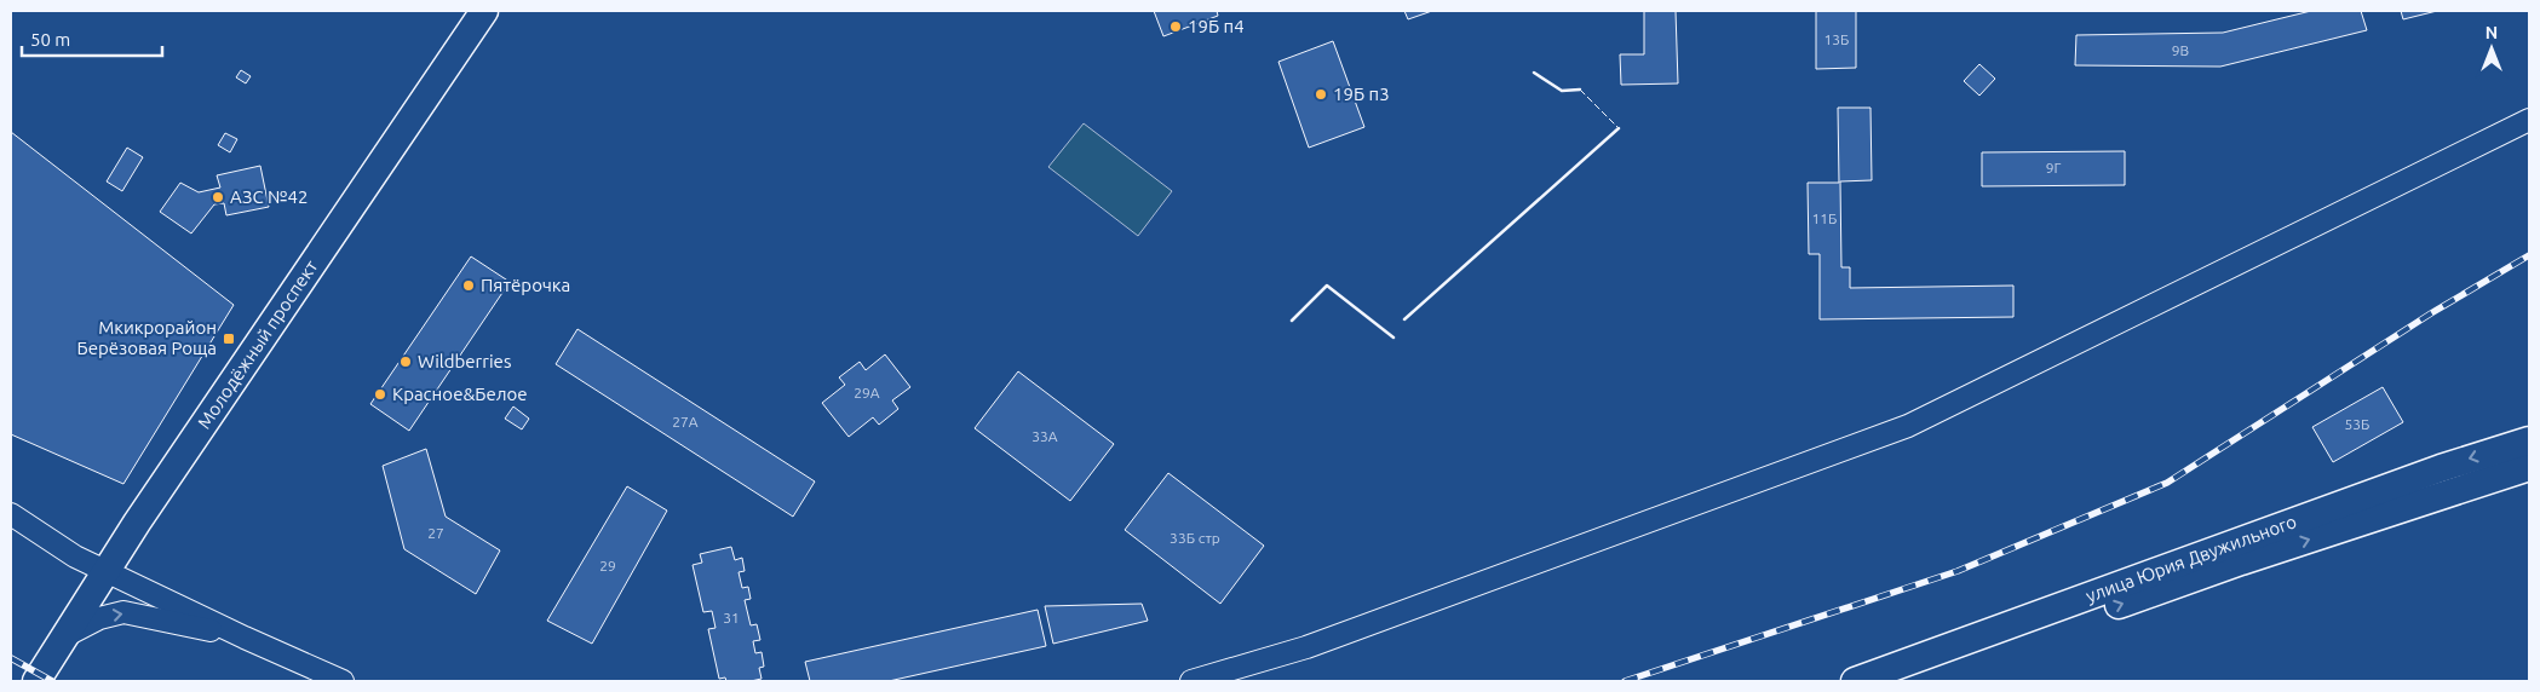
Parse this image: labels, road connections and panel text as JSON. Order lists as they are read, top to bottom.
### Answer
{
  "streets": {
    "main road": ["Молодёжный проспект", "улица Юрия Двужильного"]
  },
  "places": {
    "other": [
      "19Б п4",
      "19Б п3",
      "АЗС №42",
      "Пятёрочка",
      "Wildberries",
      "Красное&Белое"
    ],
    "transit": ["Мкикрорайон Берёзовая Роща"]
  },
  "house_numbers": [
    "13Б",
    "9В",
    "9Г",
    "11Б",
    "29А",
    "27А",
    "53Б",
    "33А",
    "27",
    "33Б стр",
    "29",
    "31"
  ],
  "scale_bar": "50 m",
  "north": "top"
}
